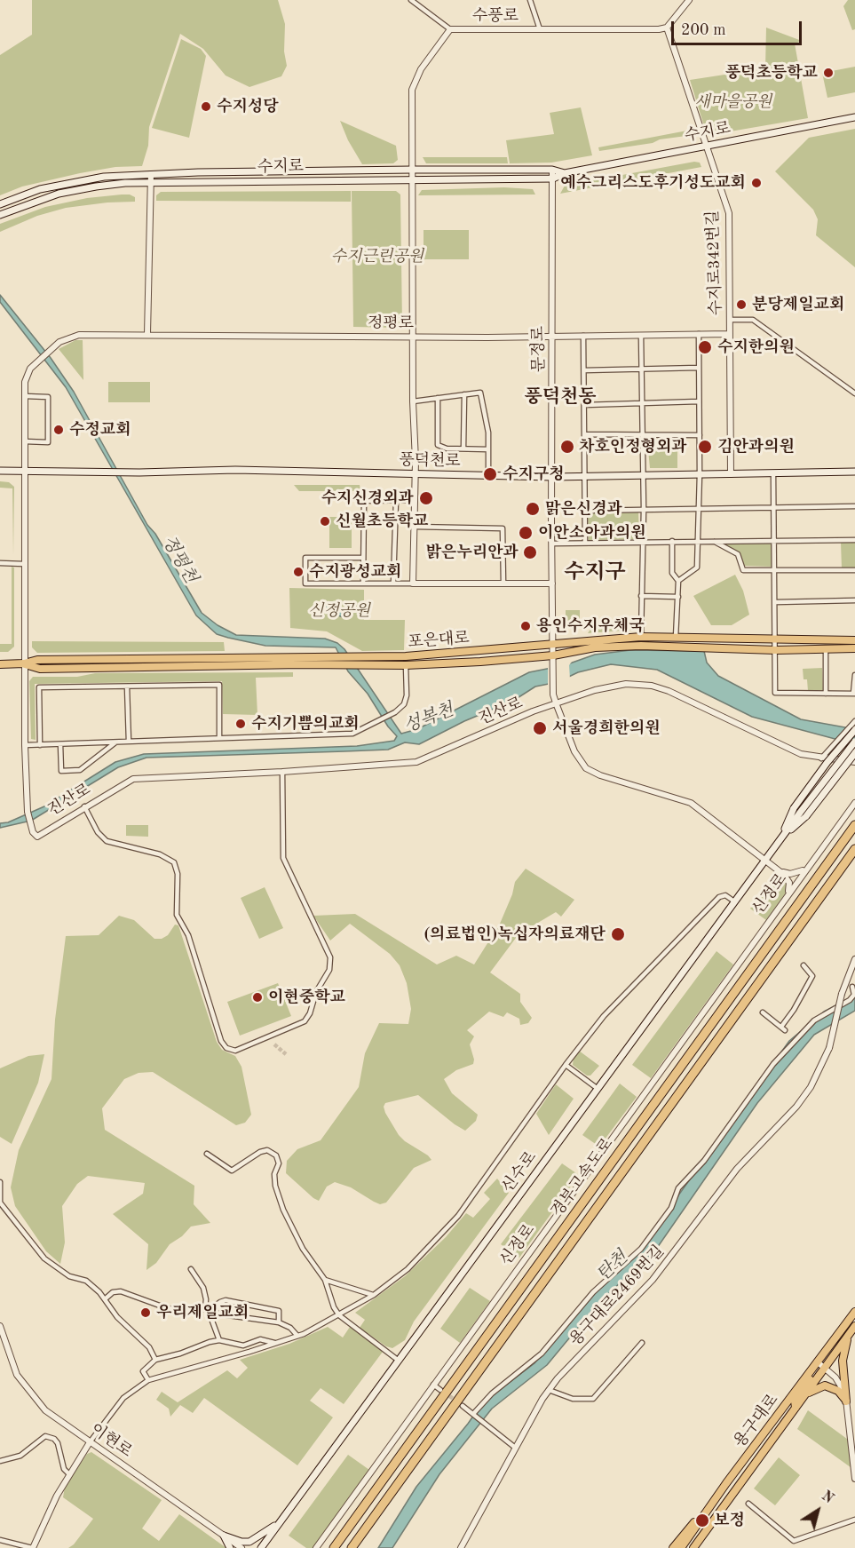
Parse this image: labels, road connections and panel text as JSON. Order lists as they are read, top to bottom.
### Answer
{
  "streets": {
    "highway": ["경부고속도로"],
    "main road": [
      "수지로",
      "풍덕천로",
      "포은대로",
      "신수로",
      "용구대로"
    ],
    "street": [
      "수풍로",
      "수지로342번길",
      "정평로",
      "문정로",
      "진산로",
      "신정로",
      "용구대로2469번길",
      "이현로"
    ]
  },
  "crossings": [
    ["수풍로", "수지로"],
    ["수풍로", "수지로342번길"],
    ["수풍로", "정평로"],
    ["수풍로", "풍덕천로"],
    ["수지로", "수지로342번길"],
    ["수지로", "문정로"],
    ["수지로342번길", "정평로"],
    ["수지로342번길", "풍덕천로"],
    ["정평로", "문정로"],
    ["문정로", "풍덕천로"],
    ["문정로", "포은대로"],
    ["문정로", "진산로"],
    ["문정로", "신수로"],
    ["포은대로", "진산로"]
  ],
  "districts": ["풍덕천동", "수지구"],
  "water": ["정평천", "성복천", "탄천"],
  "parks": ["새마을공원", "수지근린공원", "신정공원"],
  "places": [
    "풍덕초등학교",
    "수지성당",
    "예수그리스도후기성도교회",
    "분당제일교회",
    "수지한의원",
    "수정교회",
    "차호인정형외과",
    "김안과의원",
    "수지구청",
    "수지신경외과",
    "맑은신경과",
    "신월초등학교",
    "이안소아과의원",
    "밝은누리안과",
    "수지광성교회",
    "용인수지우체국",
    "수지기쁨의교회",
    "서울경희한의원",
    "(의료법인)녹십자의료재단",
    "이현중학교",
    "우리제일교회",
    "보정"
  ],
  "scale_bar": "200 m",
  "north": "top right"
}
